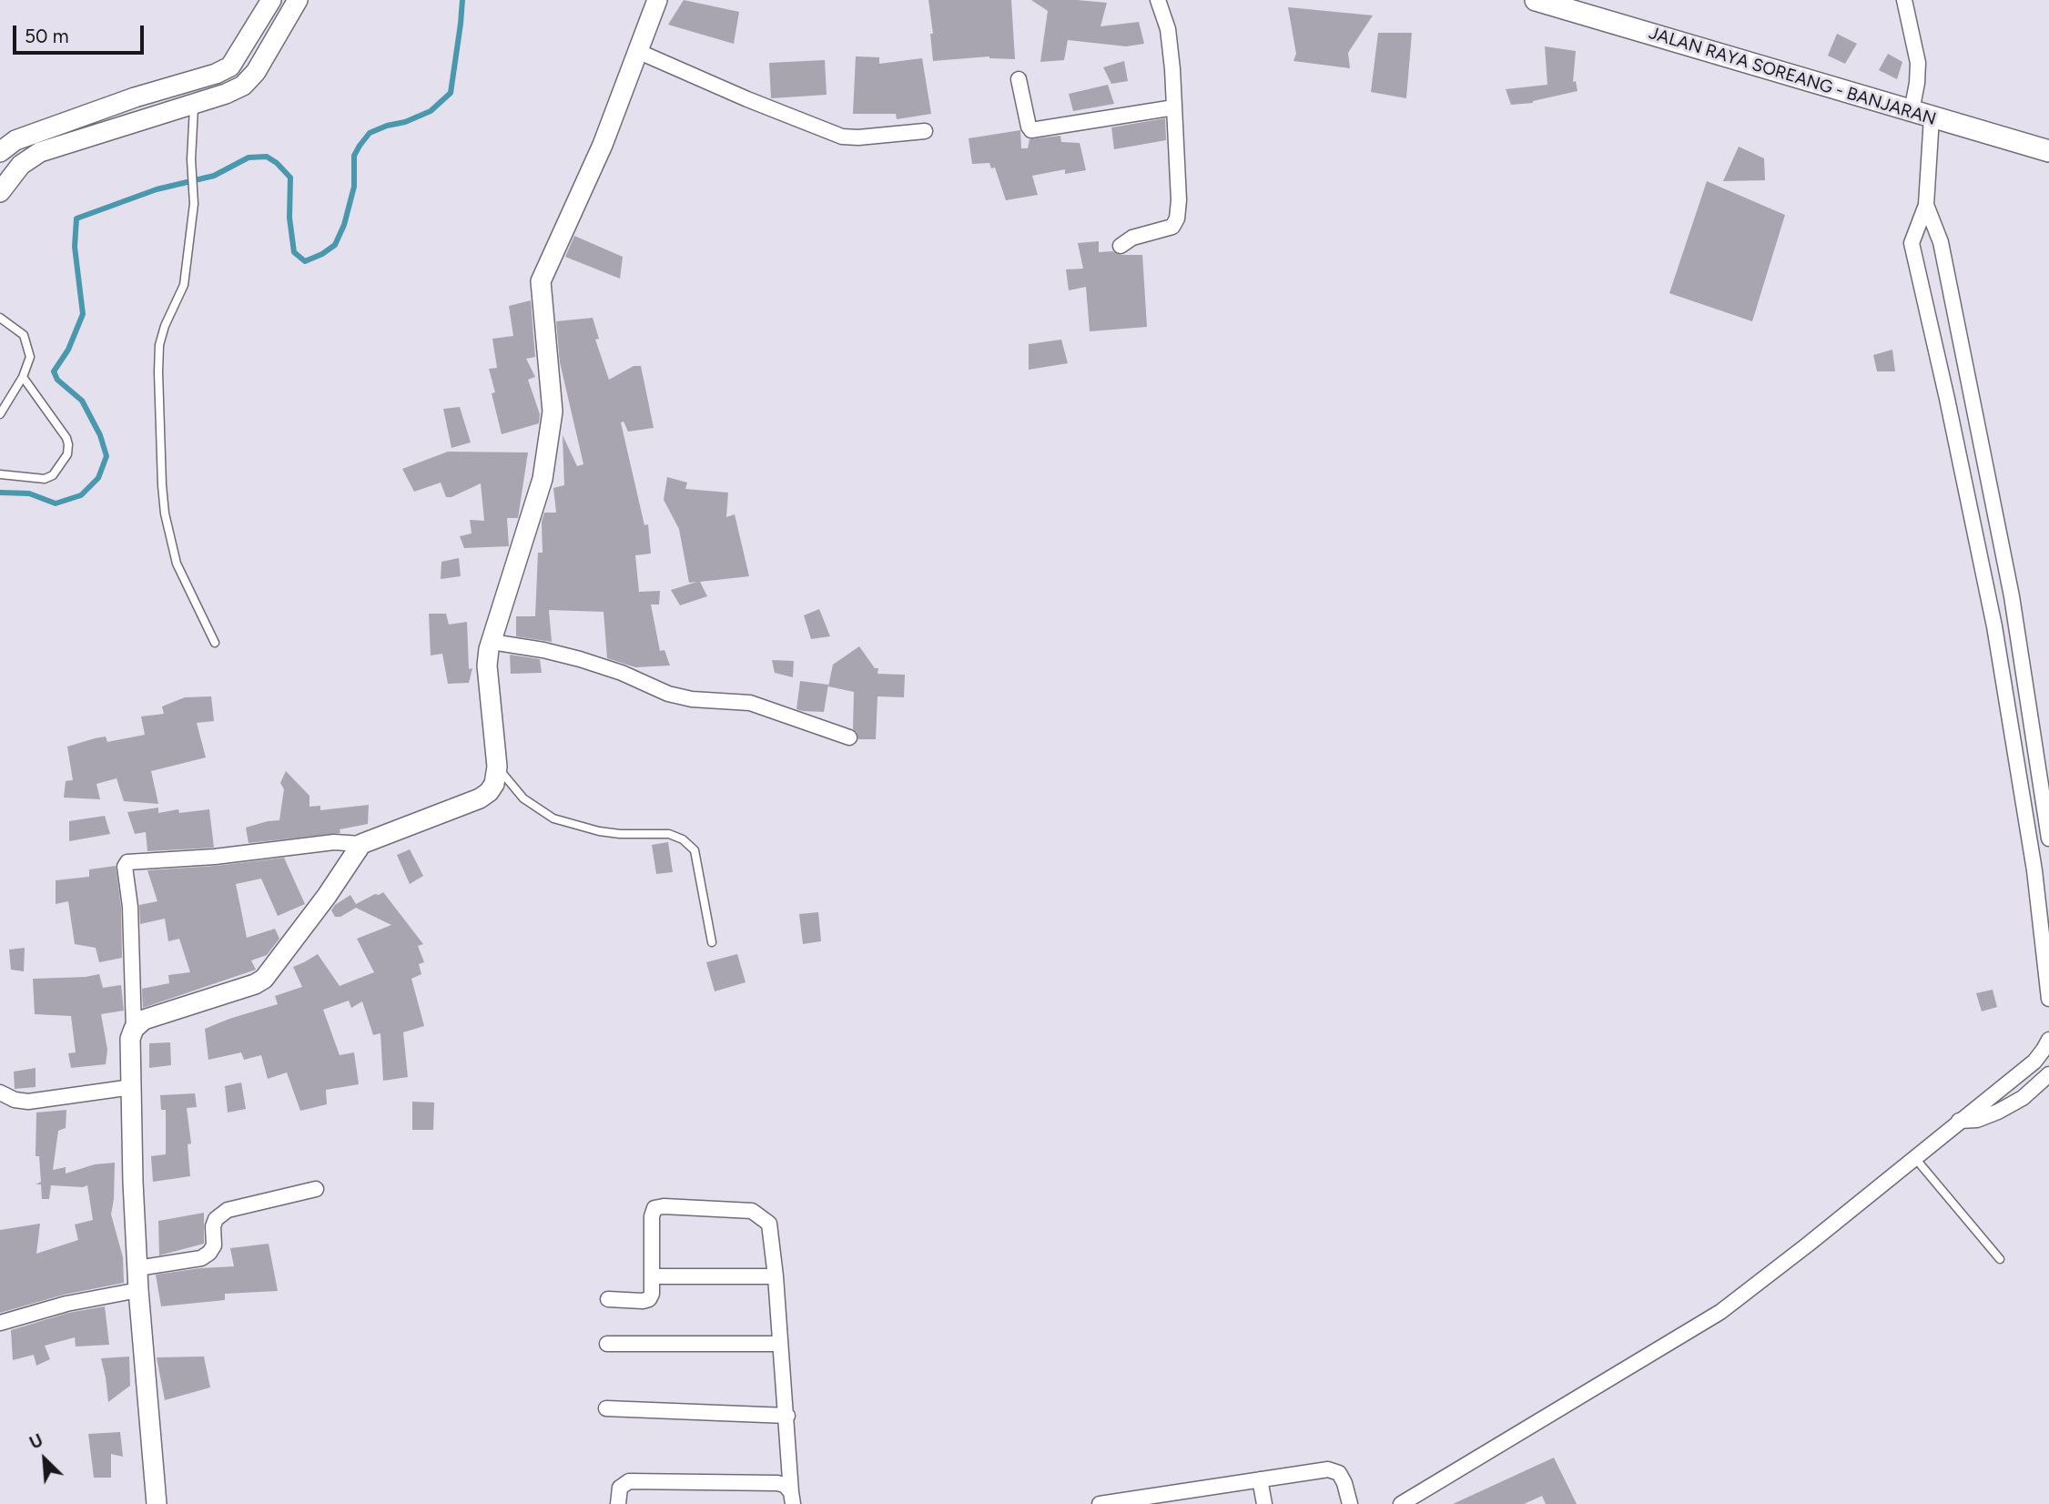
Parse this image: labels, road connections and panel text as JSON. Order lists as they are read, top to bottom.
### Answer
{
  "streets": {
    "main road": ["JALAN RAYA SOREANG - BANJARAN"]
  },
  "scale_bar": "50 m",
  "north": "top left"
}
